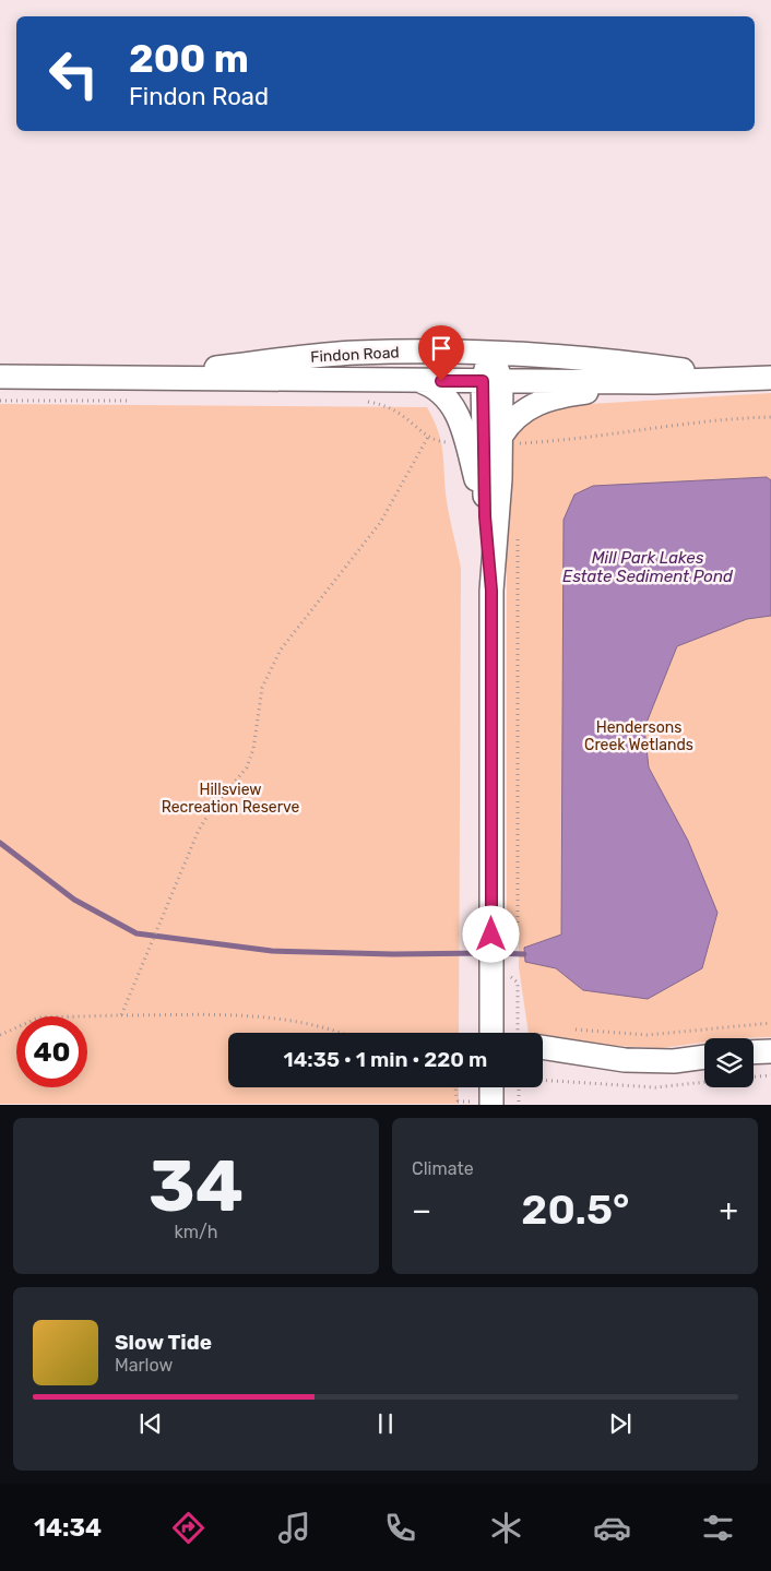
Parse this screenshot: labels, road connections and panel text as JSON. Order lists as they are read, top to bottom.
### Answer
{
  "streets": {
    "street": ["Findon Road"]
  },
  "water": ["Mill Park Lakes Estate Sediment Pond"],
  "parks": ["Hendersons Creek Wetlands", "Hillsview Recreation Reserve"],
  "page": {
    "turn": ["200 m", "Findon Road"],
    "limit": "40",
    "trip": "14:35 · 1 min · 220 m",
    "tile": [
      ["34", "km/h"],
      "Climate"
    ],
    "heat": ["−", "20.5°", "+"],
    "song": ["Slow Tide", "Marlow"],
    "tabs": "14:34"
  }
}
